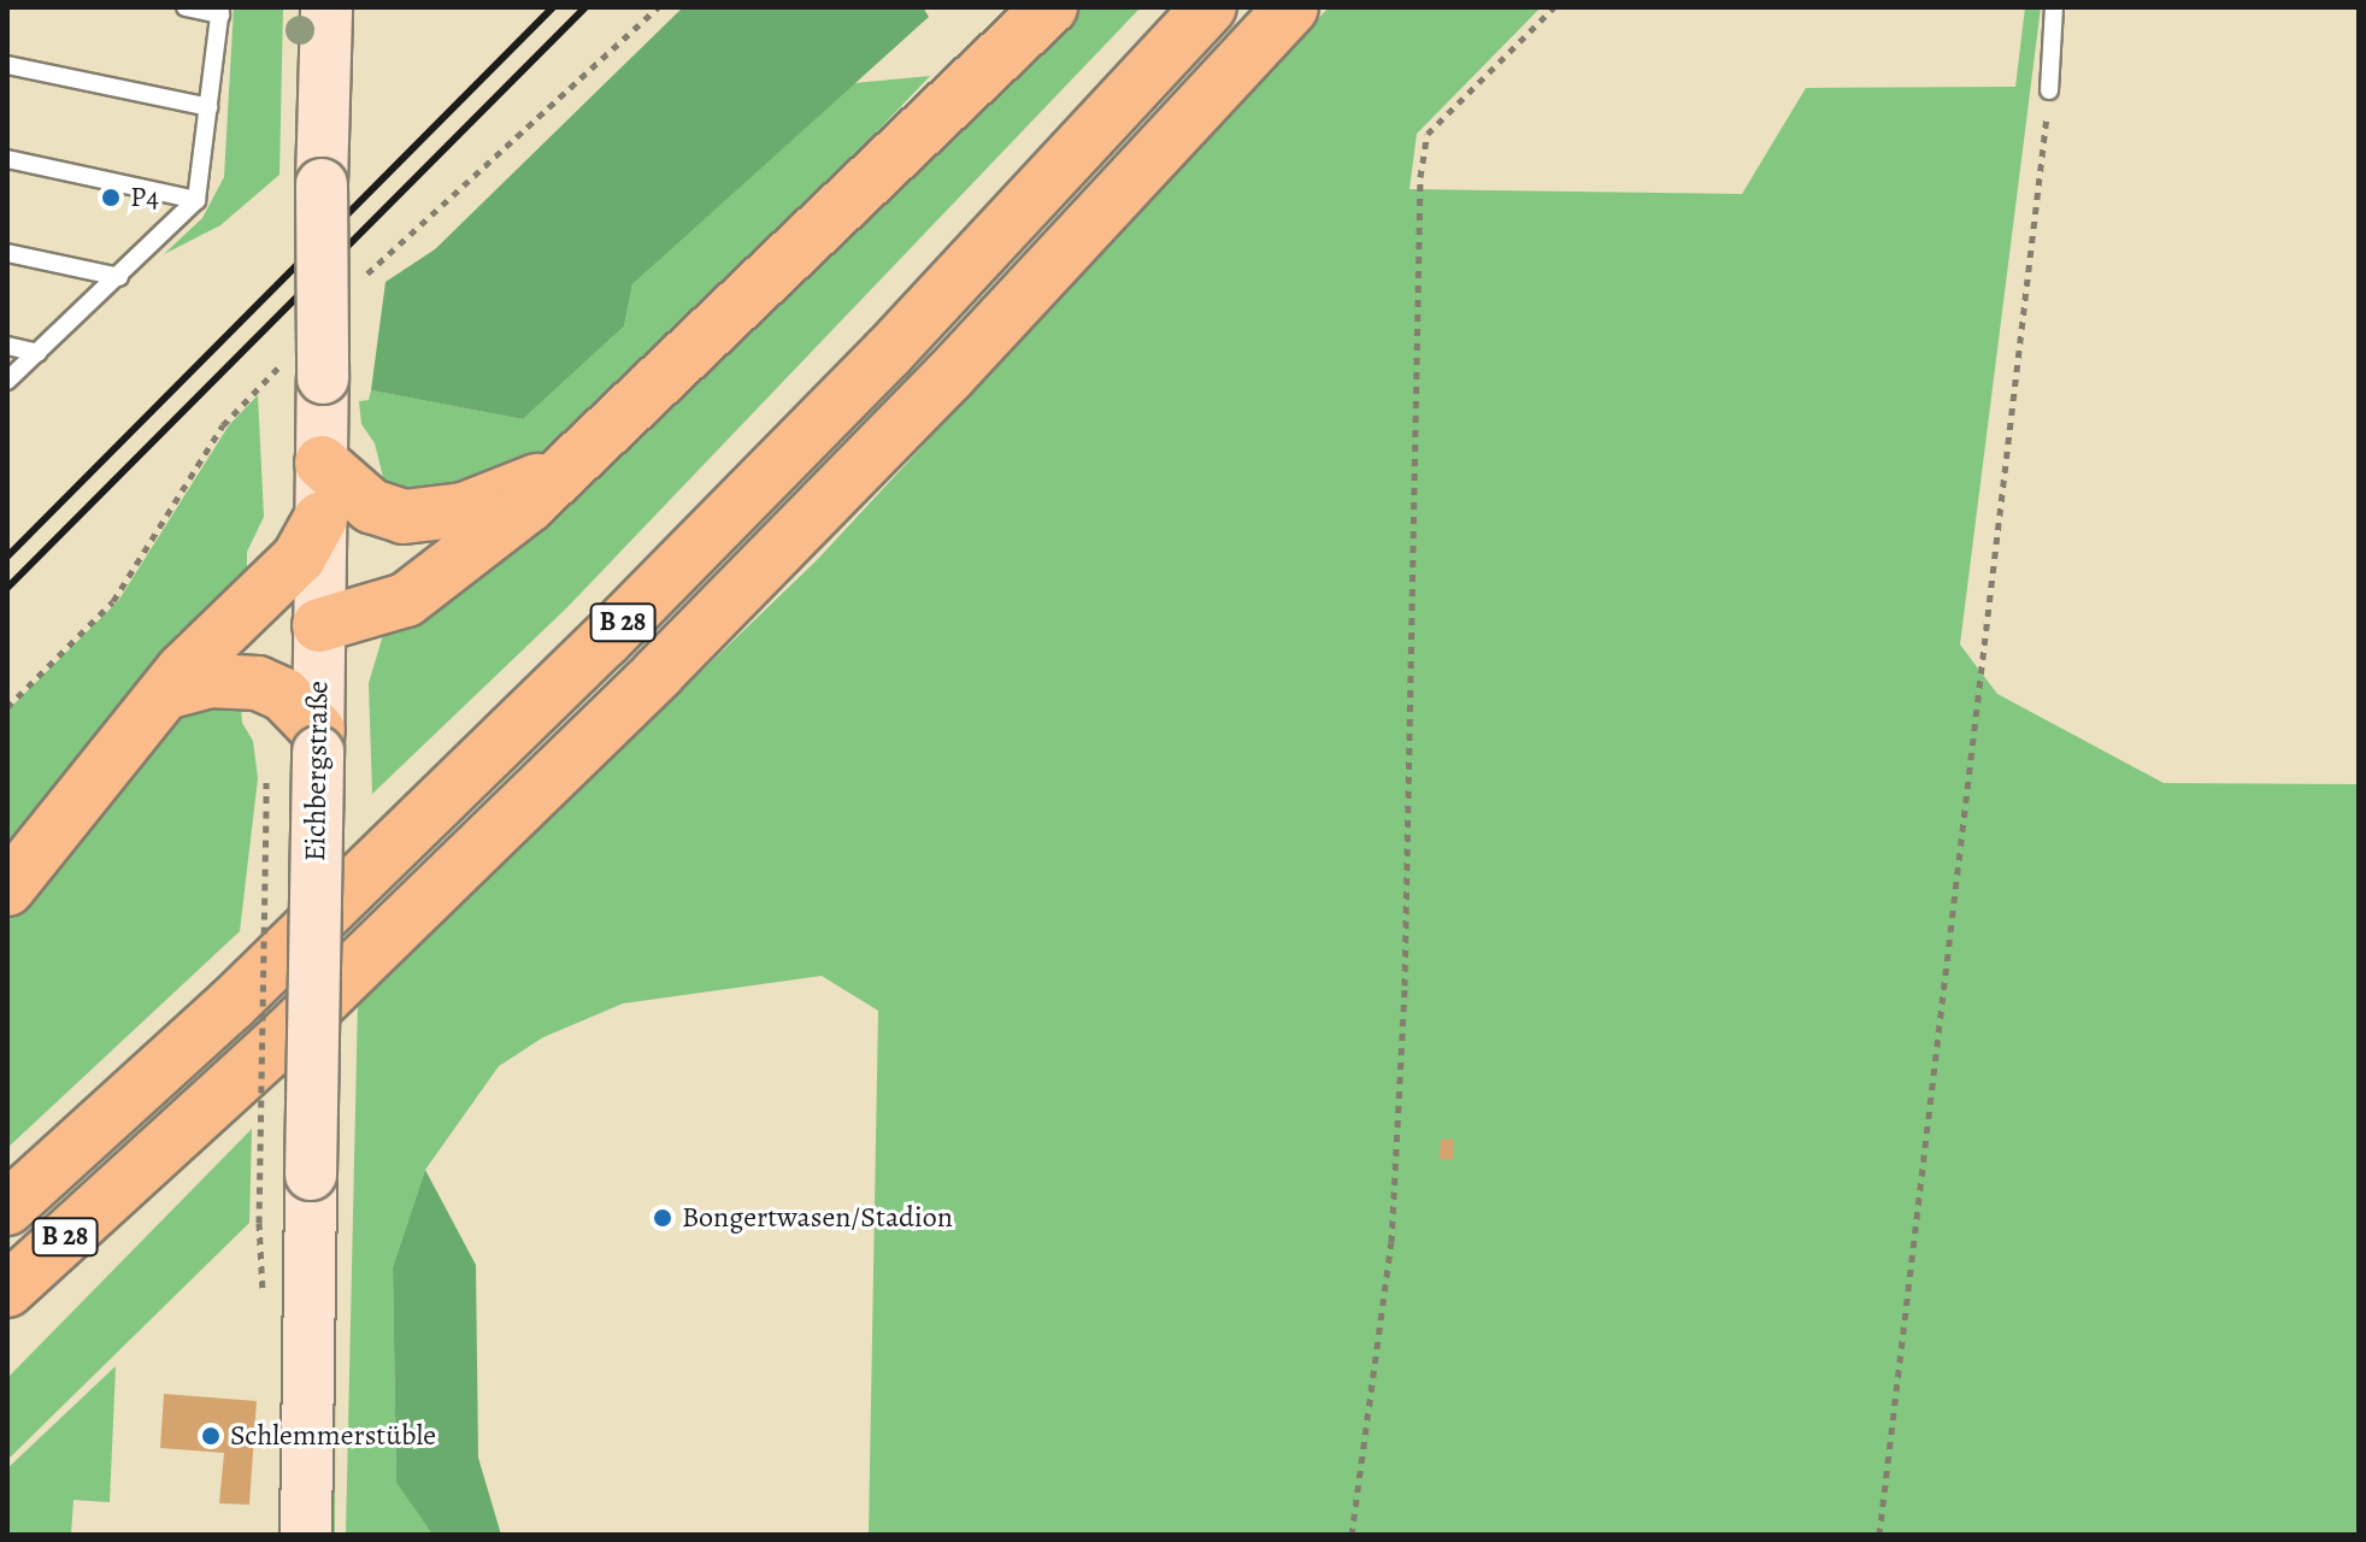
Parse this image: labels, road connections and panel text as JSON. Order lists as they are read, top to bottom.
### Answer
{
  "streets": {
    "highway": ["B 28"],
    "main road": ["Eichbergstraße"]
  },
  "places": ["P4", "Bongertwasen/Stadion", "Schlemmerstüble"]
}
